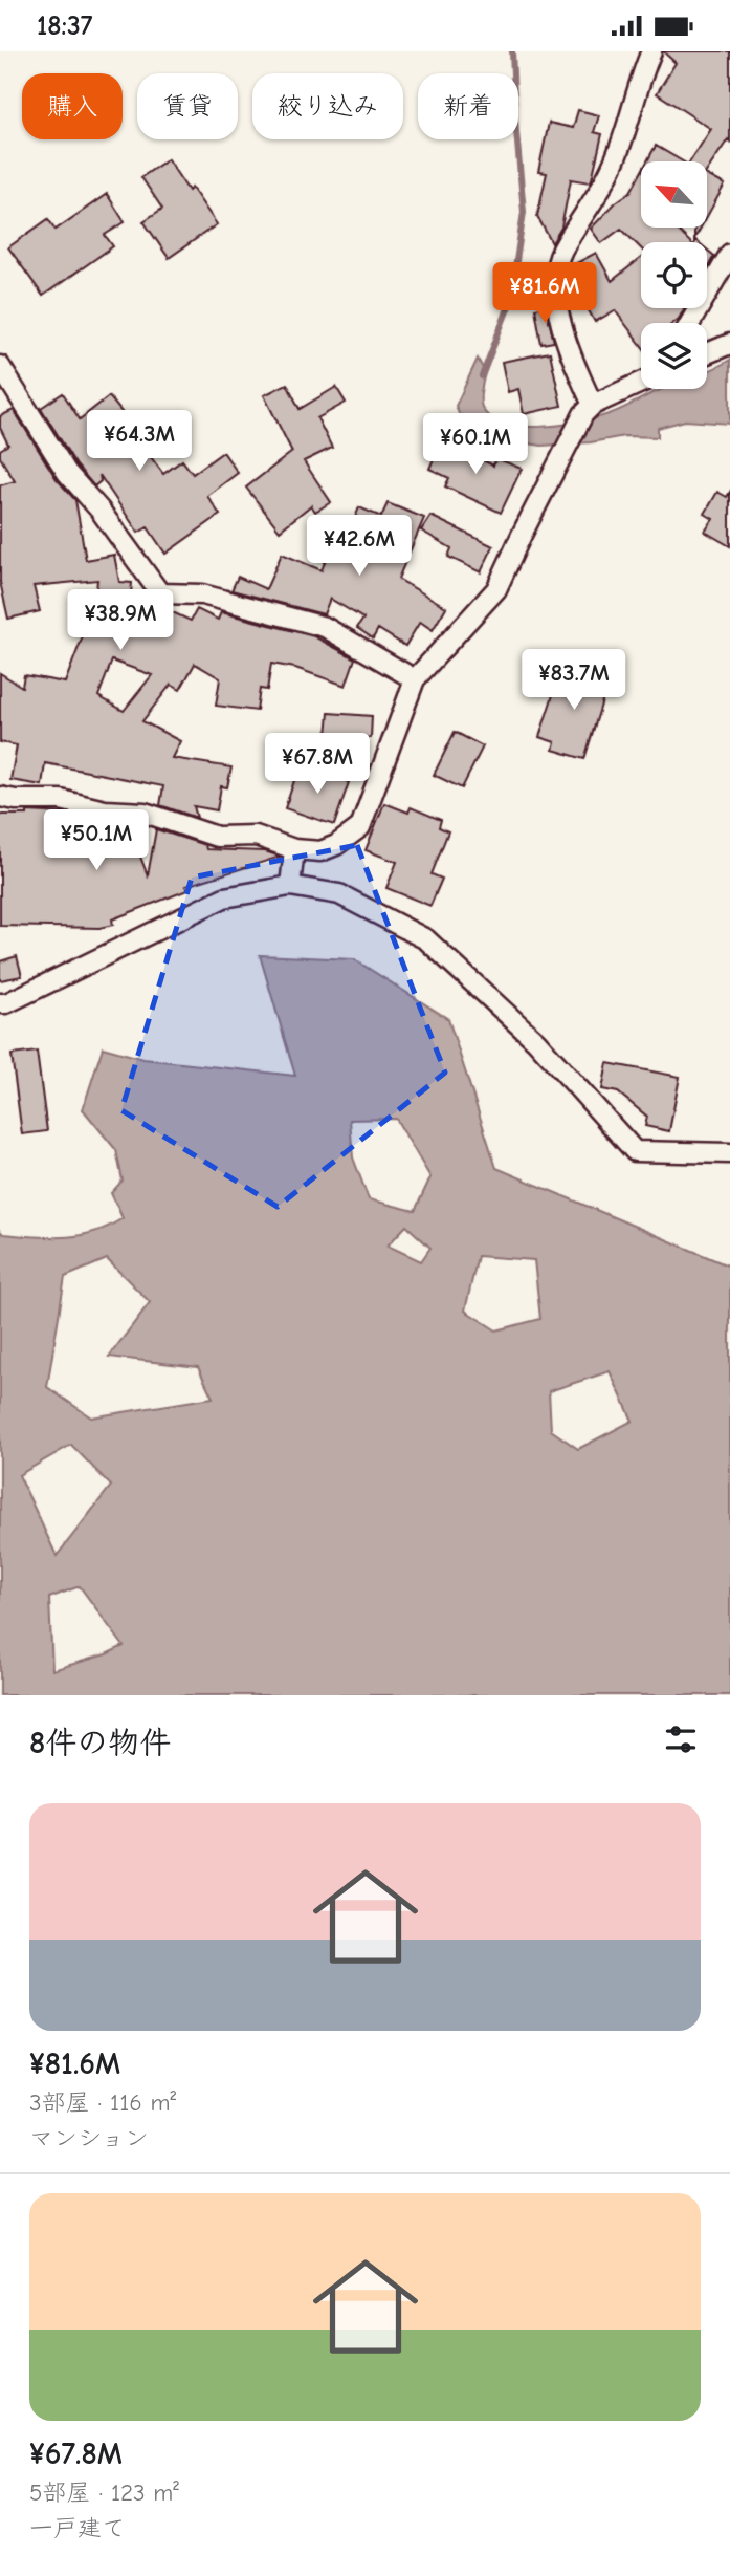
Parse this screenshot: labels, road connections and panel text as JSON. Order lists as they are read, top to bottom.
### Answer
{
  "north": "top left",
  "page": {
    "status": "18:37",
    "chip": [
      "購入",
      "賃貸",
      "絞り込み",
      "新着"
    ],
    "price": [
      "¥81.6M",
      "¥64.3M",
      "¥60.1M",
      "¥42.6M",
      "¥38.9M",
      "¥83.7M",
      "¥67.8M",
      "¥50.1M"
    ],
    "heading": "8件の物件",
    "list": [
      {
        "name": "¥81.6M",
        "note": "3部屋 · 116 m² · マンション"
      },
      {
        "name": "¥67.8M",
        "note": "5部屋 · 123 m² · 一戸建て"
      }
    ]
  }
}
